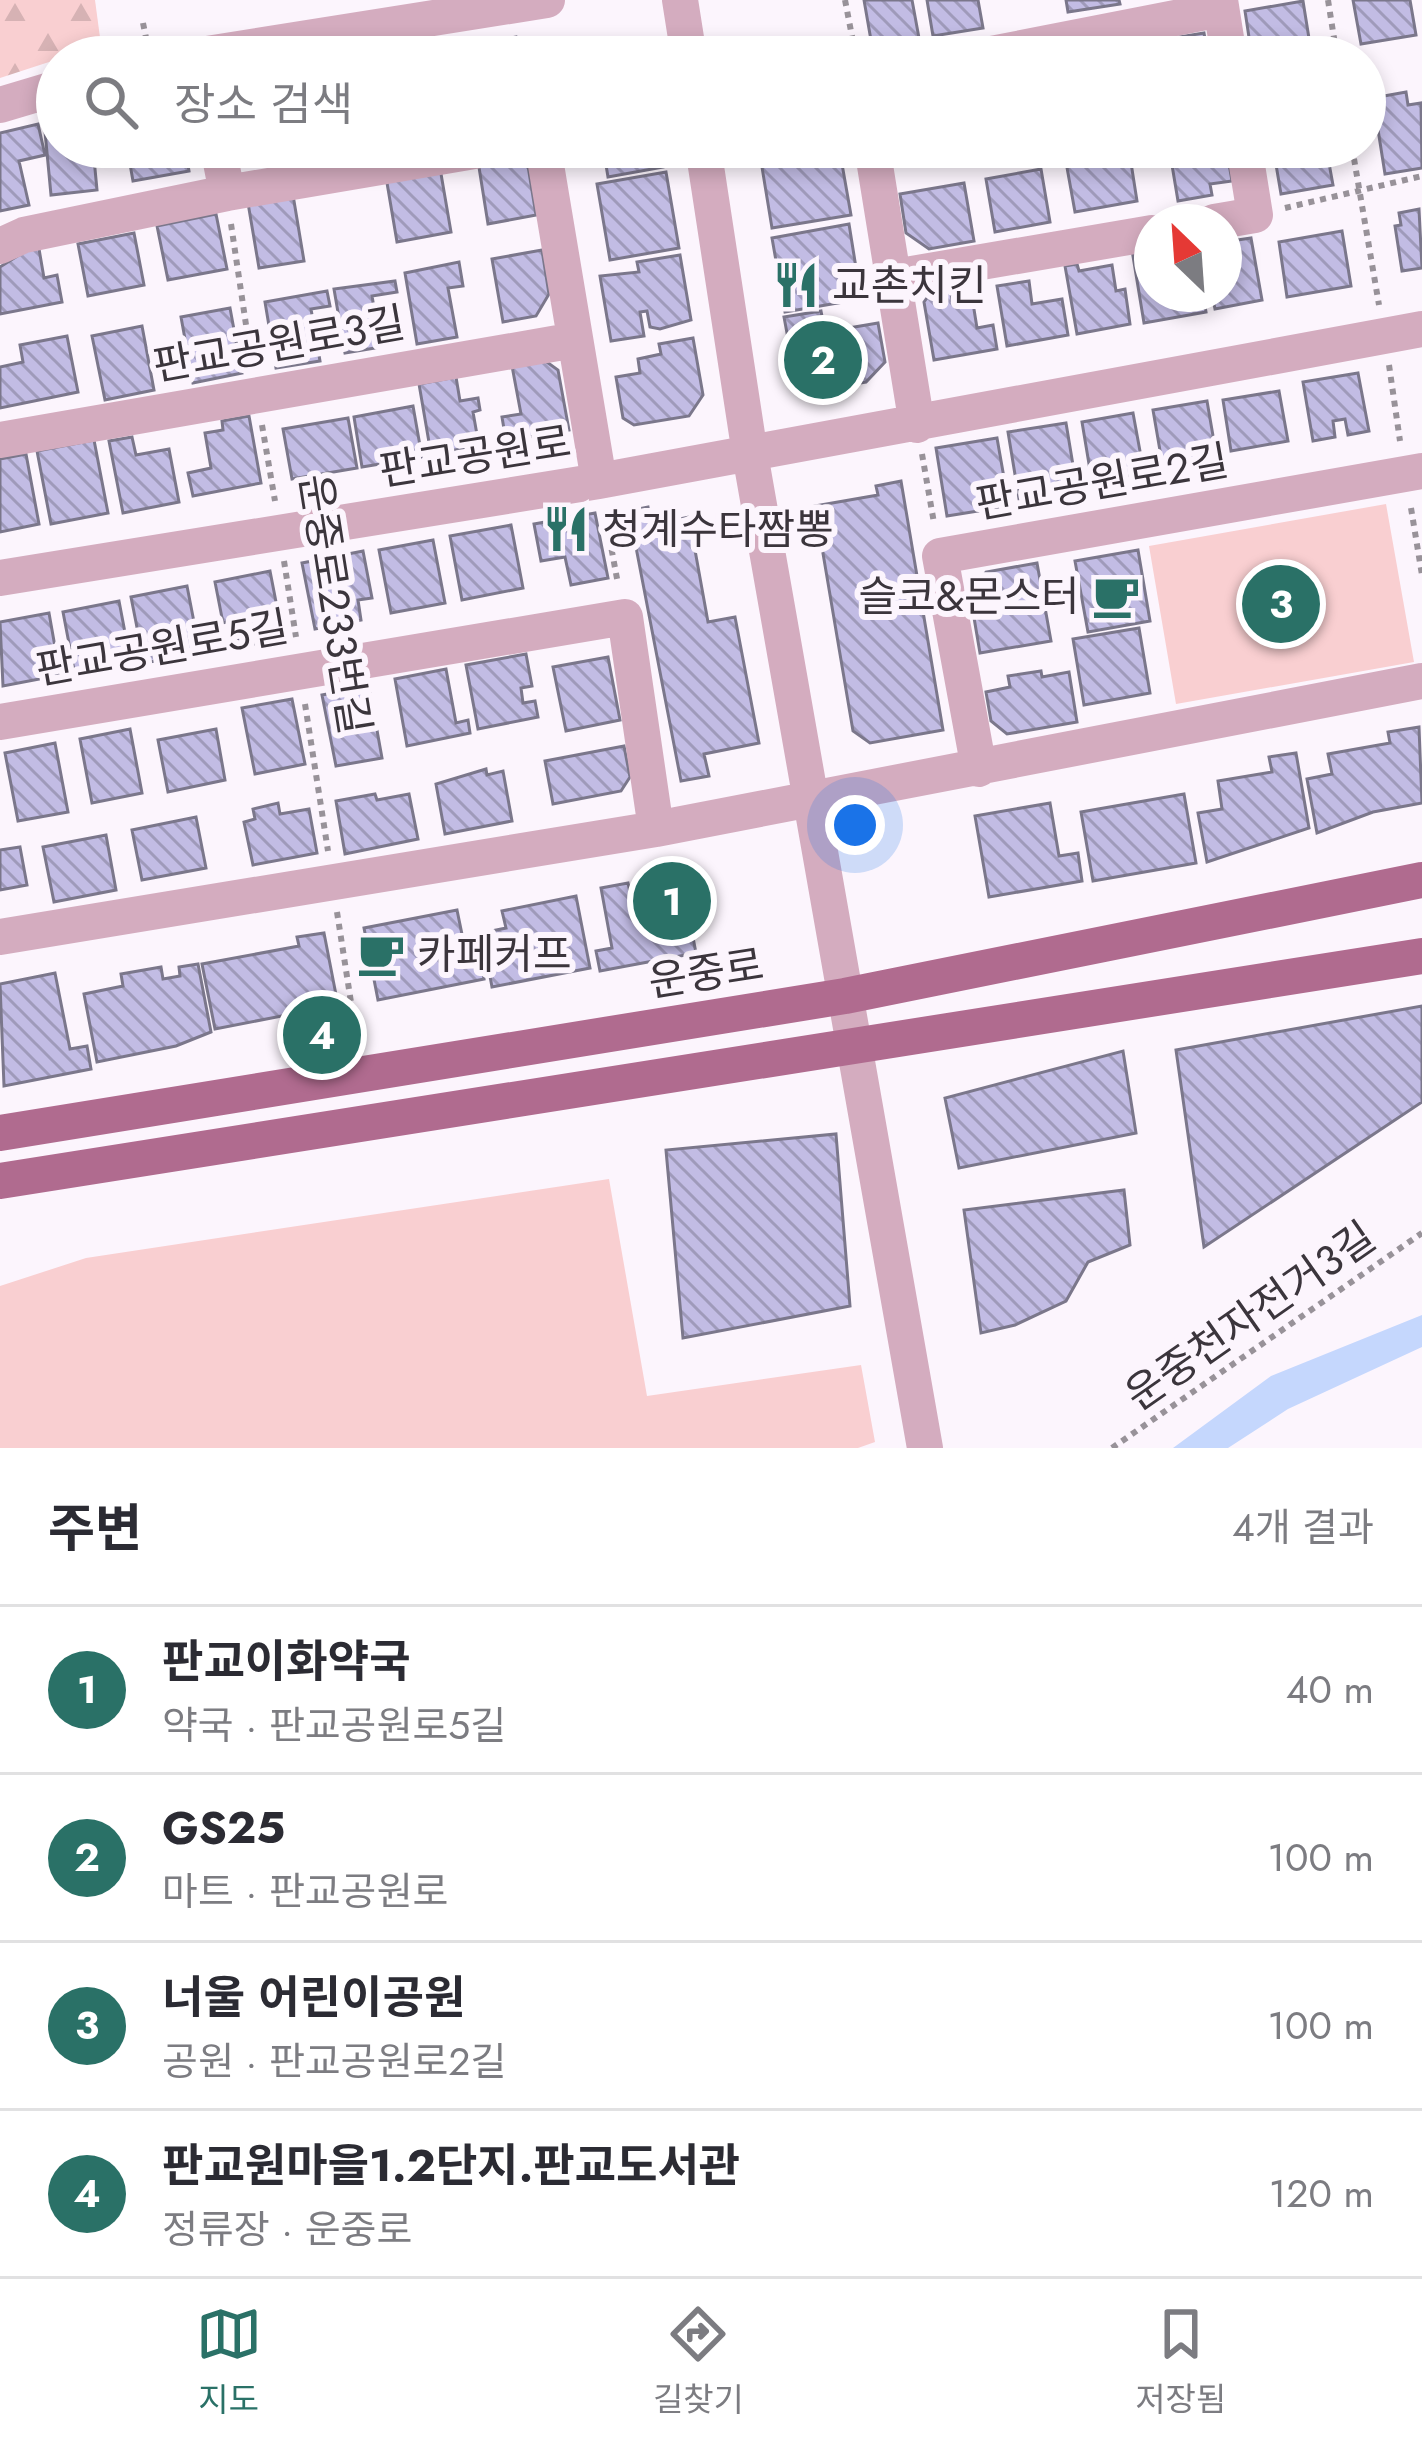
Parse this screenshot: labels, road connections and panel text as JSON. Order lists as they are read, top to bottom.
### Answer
{
  "streets": {
    "main road": ["운중로"],
    "street": [
      "판교공원로3길",
      "판교공원로",
      "판교공원로2길",
      "판교공원로5길"
    ],
    "path": ["운중로233번길", "운중천자전거3길"]
  },
  "crossings": [
    ["판교공원로3길", "운중로233번길"],
    ["판교공원로", "운중로233번길"],
    ["운중로233번길", "판교공원로5길"],
    ["운중로233번길", "운중로"]
  ],
  "places": {
    "restaurant": ["교촌치킨", "청계수타짬뽕"],
    "cafe": ["슬코&몬스터", "카페커프"]
  },
  "north": "top left",
  "page": {
    "search": "장소 검색",
    "pins": [
      "2",
      "3",
      "1",
      "4"
    ],
    "heading": ["주변", "4개 결과"],
    "list": [
      {
        "mark": "1",
        "name": "판교이화약국",
        "note": "약국 · 판교공원로5길",
        "value": "40 m"
      },
      {
        "mark": "2",
        "name": "GS25",
        "note": "마트 · 판교공원로",
        "value": "100 m"
      },
      {
        "mark": "3",
        "name": "너울 어린이공원",
        "note": "공원 · 판교공원로2길",
        "value": "100 m"
      },
      {
        "mark": "4",
        "name": "판교원마을1.2단지.판교도서관",
        "note": "정류장 · 운중로",
        "value": "120 m"
      }
    ],
    "nav": ["지도", "길찾기", "저장됨"]
  }
}
